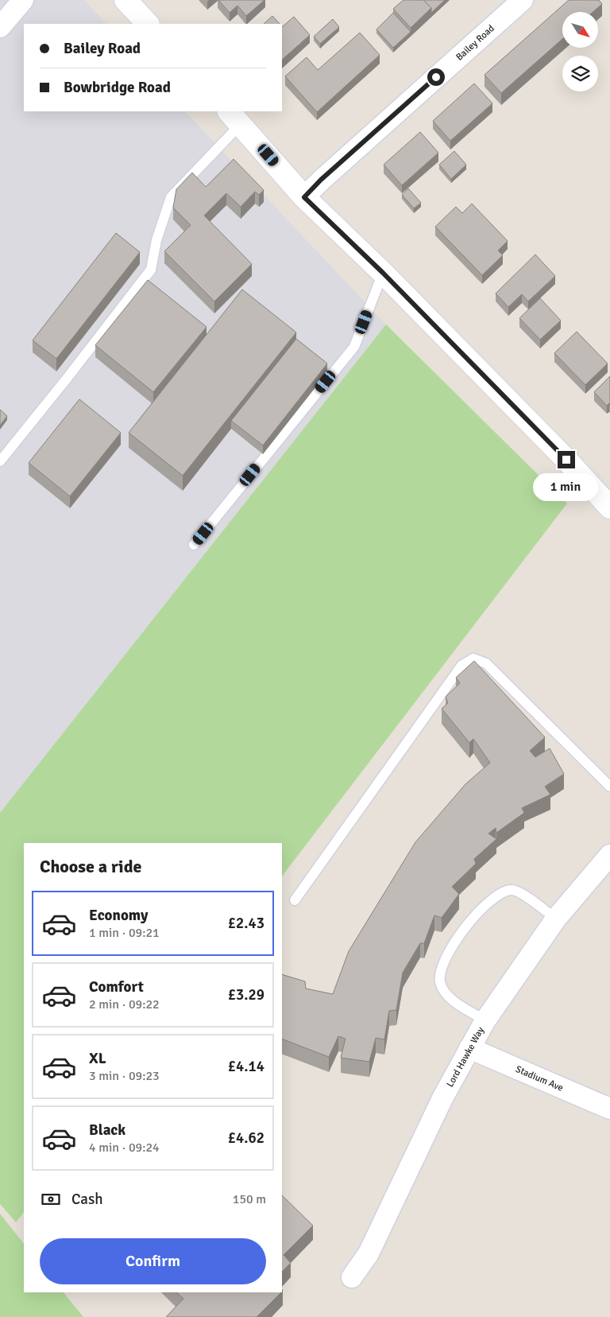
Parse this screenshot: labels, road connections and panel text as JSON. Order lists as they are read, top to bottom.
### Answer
{
  "streets": {
    "street": ["Bailey Road", "Lord Hawke Way", "Stadium Ave"]
  },
  "crossings": [
    ["Lord Hawke Way", "Stadium Ave"]
  ],
  "north": "bottom right",
  "page": {
    "banner": ["Bailey Road", "Bowbridge Road"],
    "bubble": "1 min",
    "heading": "Choose a ride",
    "list": [
      {
        "name": "Economy",
        "note": "1 min · 09:21",
        "value": "£2.43"
      },
      {
        "name": "Comfort",
        "note": "2 min · 09:22",
        "value": "£3.29"
      },
      {
        "name": "XL",
        "note": "3 min · 09:23",
        "value": "£4.14"
      },
      {
        "name": "Black",
        "note": "4 min · 09:24",
        "value": "£4.62"
      }
    ],
    "pay": ["Cash", "150 m"],
    "buttons": "Confirm"
  }
}
